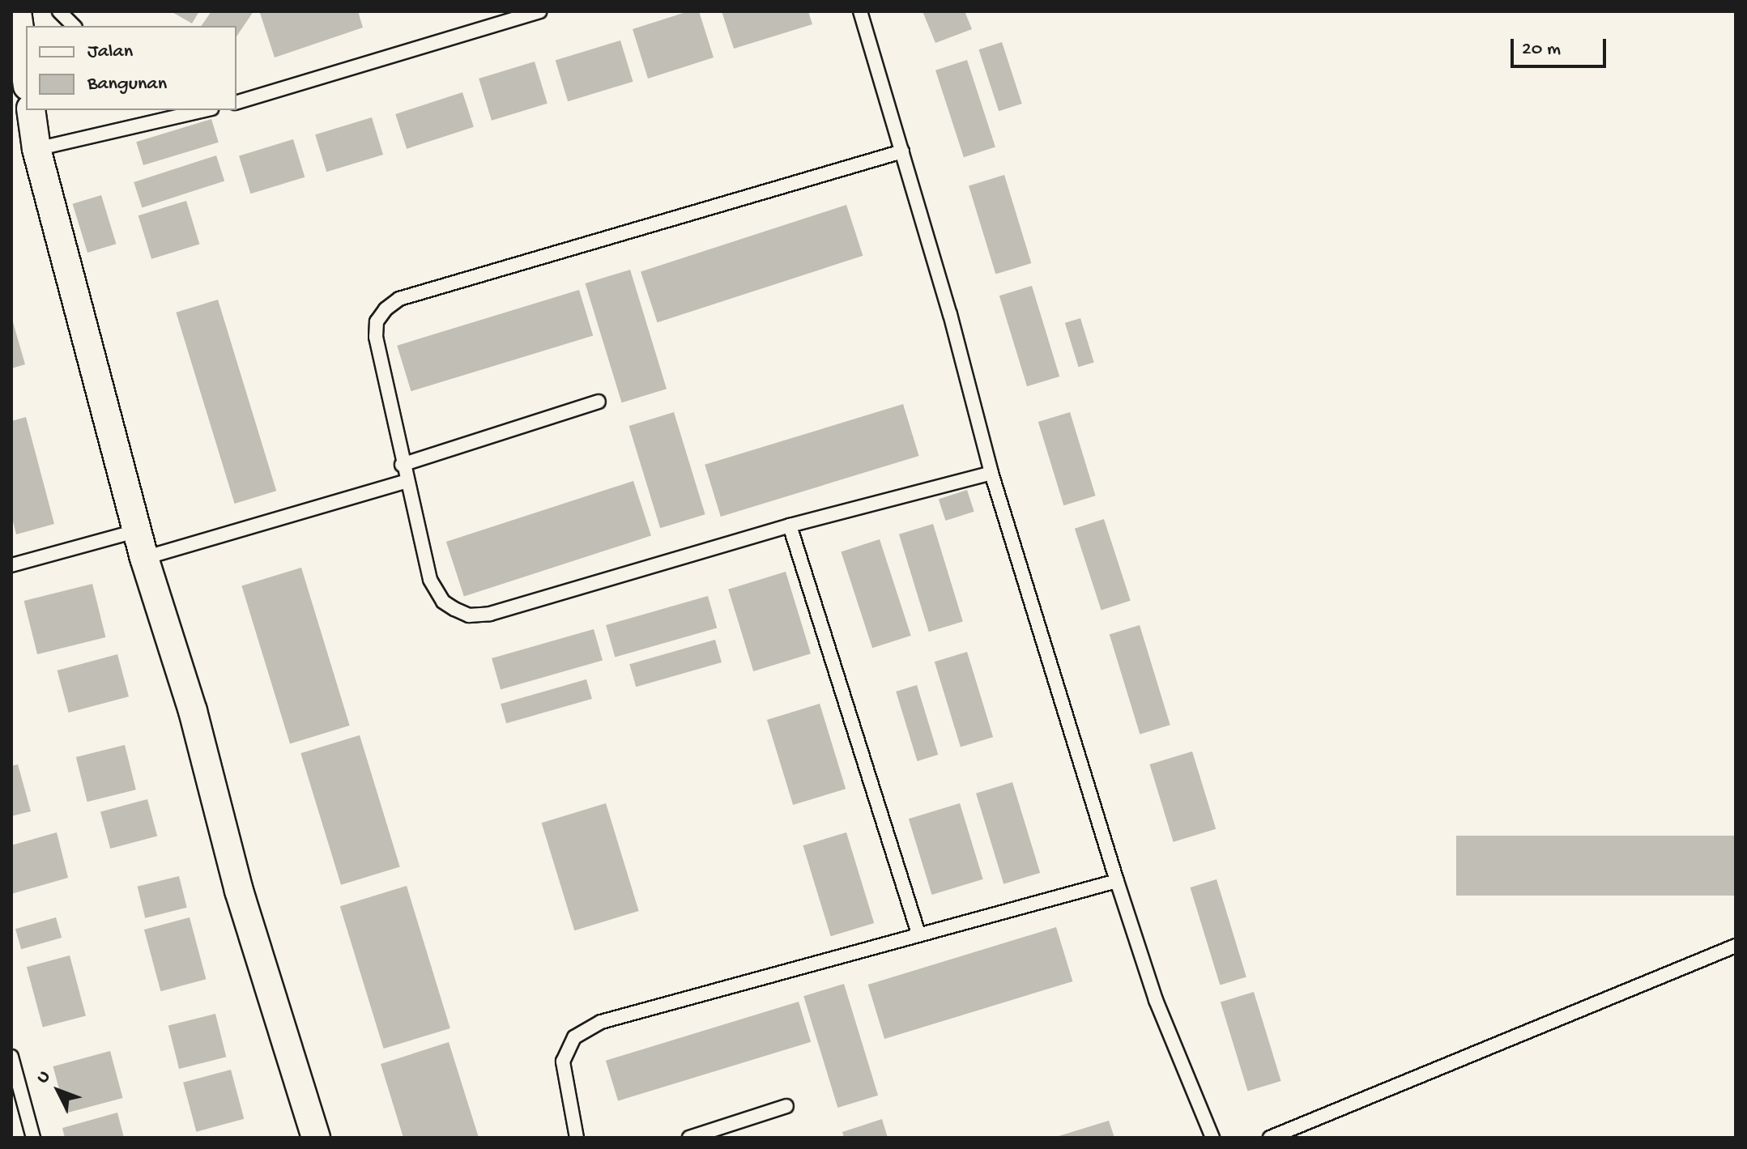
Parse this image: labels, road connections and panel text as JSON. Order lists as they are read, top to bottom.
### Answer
{
  "legend": ["Jalan", "Bangunan"],
  "scale_bar": "20 m",
  "north": "top left"
}
